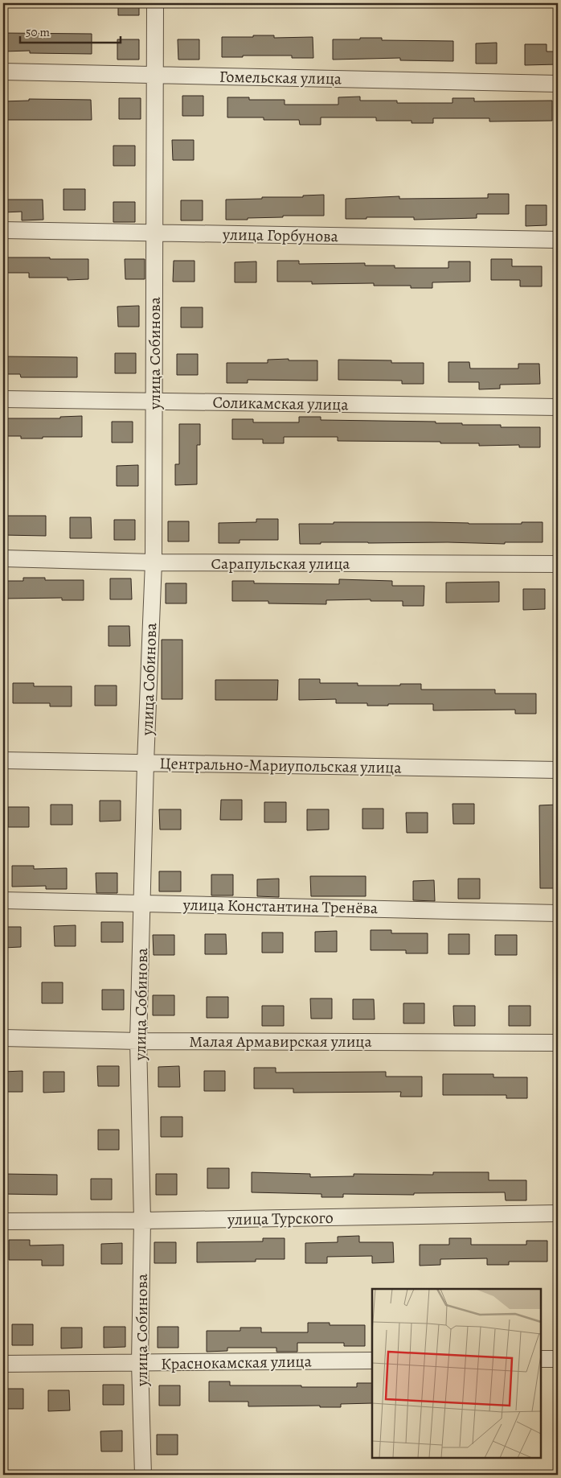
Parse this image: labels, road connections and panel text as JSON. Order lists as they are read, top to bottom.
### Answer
{
  "streets": {
    "street": [
      "Гомельская улица",
      "улица Горбунова",
      "улица Собинова",
      "Соликамская улица",
      "Сарапульская улица",
      "Центрально-Мариупольская улица",
      "улица Константина Тренёва",
      "Малая Армавирская улица",
      "улица Турского",
      "Краснокамская улица"
    ]
  },
  "crossings": [
    ["Гомельская улица", "улица Собинова"],
    ["улица Горбунова", "улица Собинова"],
    ["улица Собинова", "Соликамская улица"],
    ["улица Собинова", "Сарапульская улица"],
    ["улица Собинова", "Центрально-Мариупольская улица"],
    ["улица Собинова", "улица Константина Тренёва"],
    ["улица Собинова", "Малая Армавирская улица"],
    ["улица Собинова", "улица Турского"],
    ["улица Собинова", "Краснокамская улица"]
  ],
  "scale_bar": "50 m"
}
